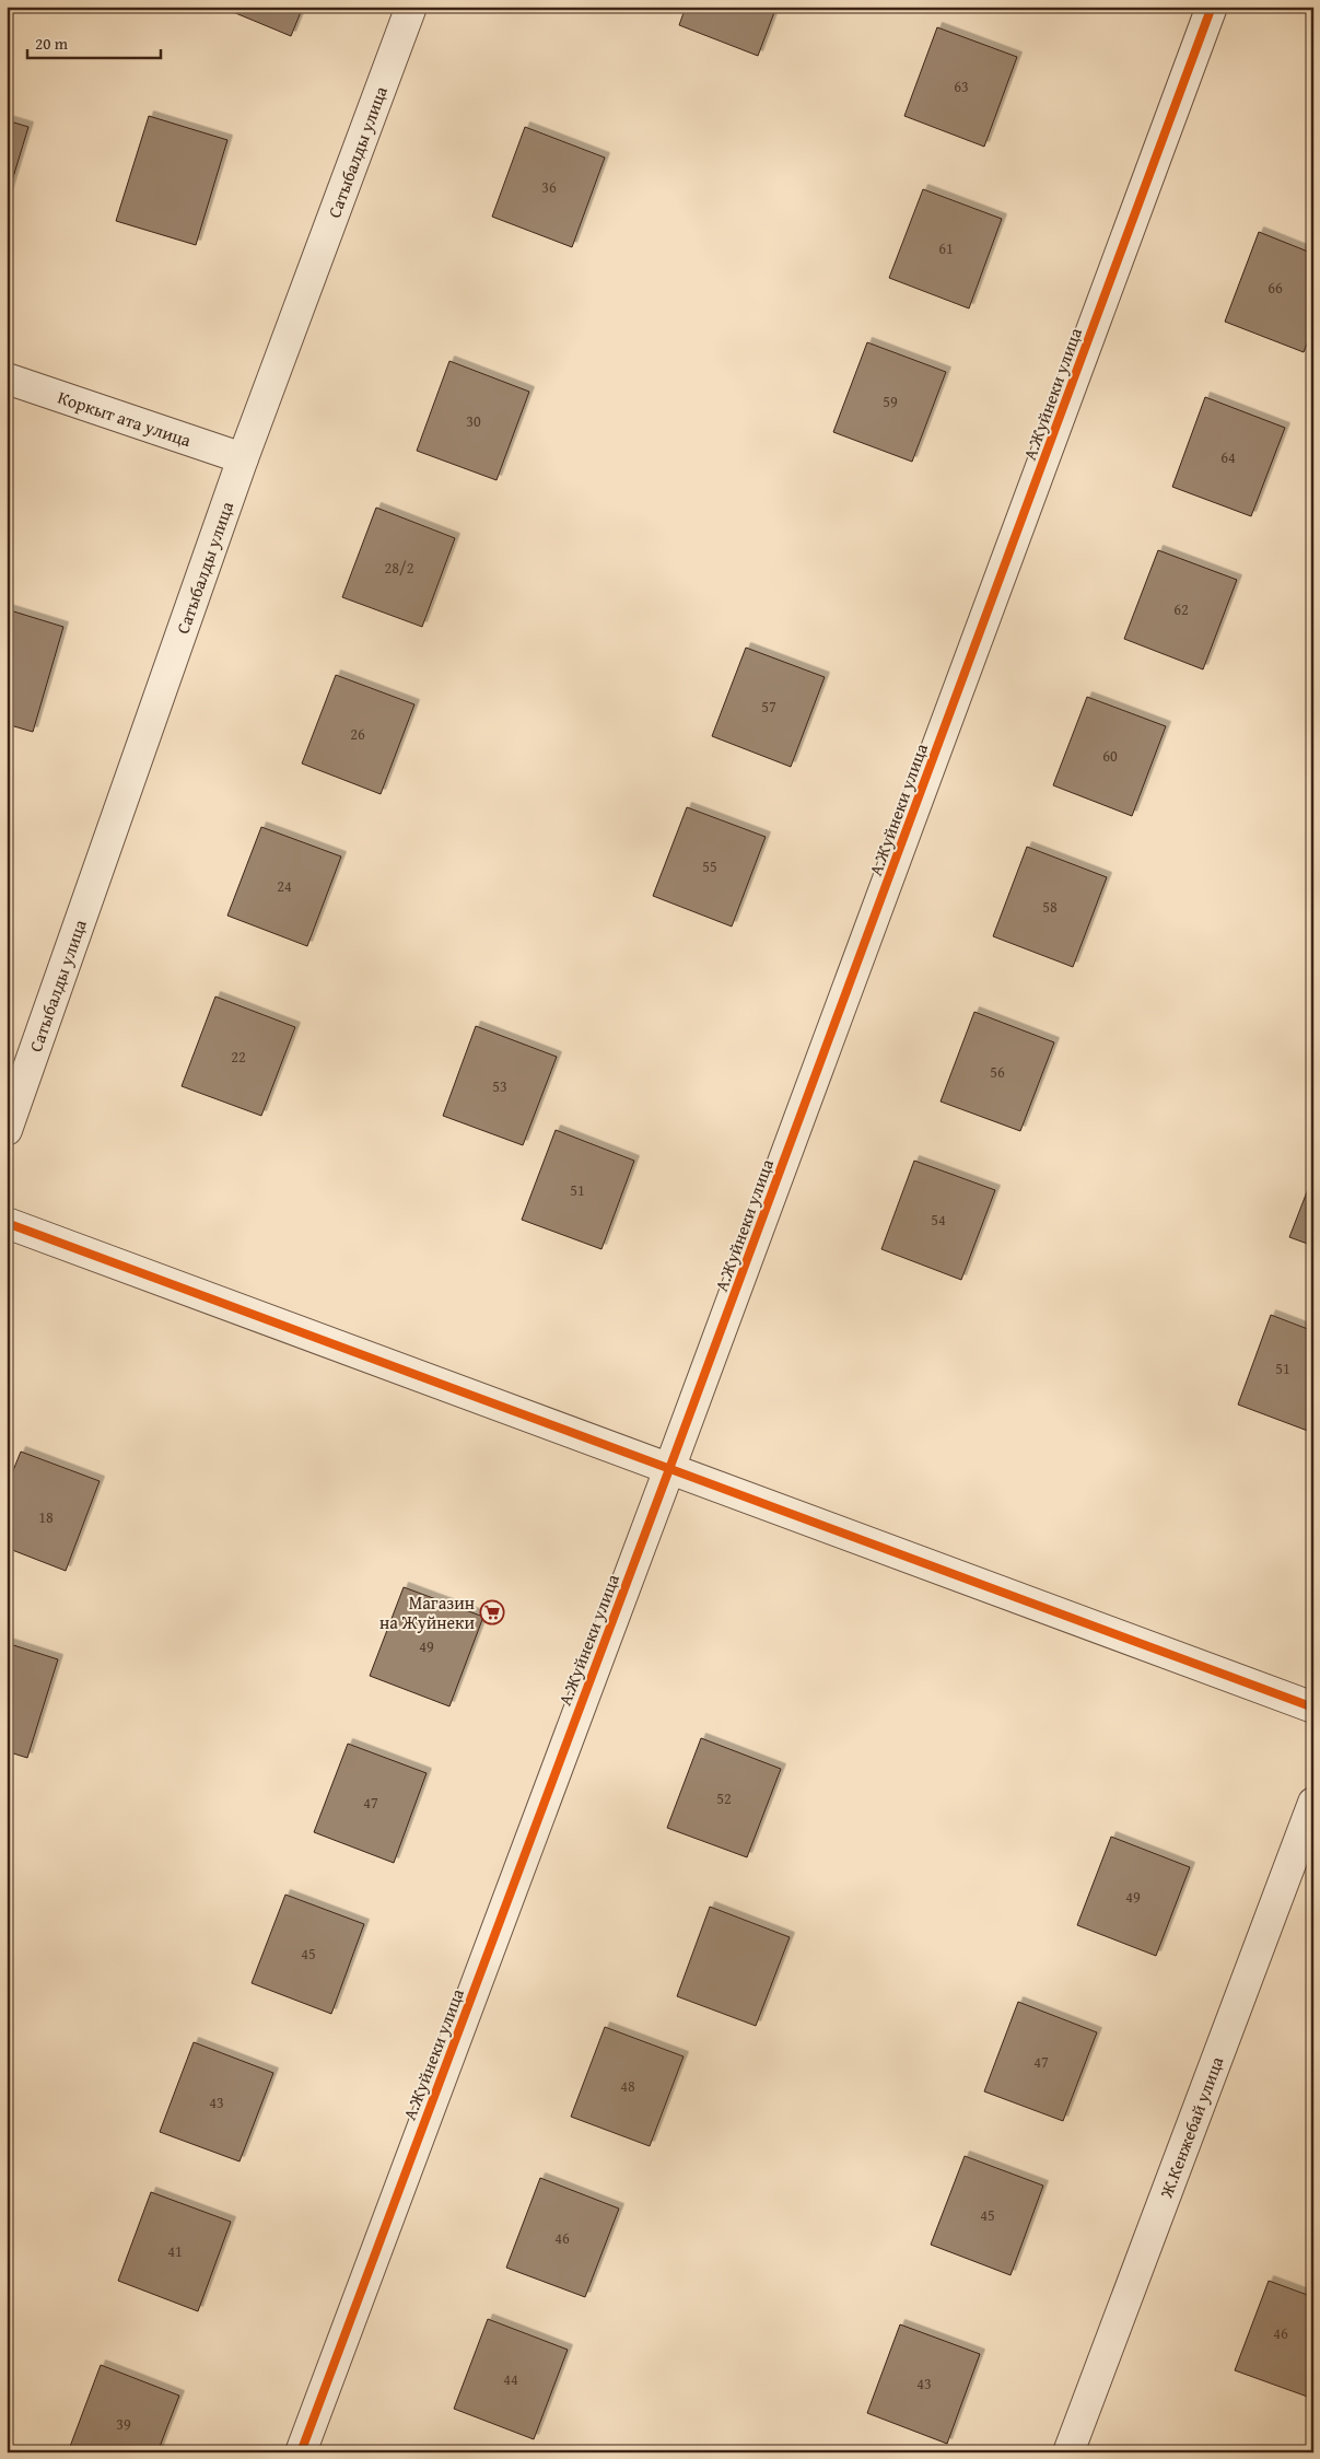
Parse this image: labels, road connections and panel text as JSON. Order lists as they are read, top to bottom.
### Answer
{
  "streets": {
    "street": [
      "Сатыбалды улица",
      "А.Жуйнеки улица",
      "Коркыт ата улица",
      "Ж.Кенжебай улица"
    ]
  },
  "crossings": [
    ["Сатыбалды улица", "Коркыт ата улица"]
  ],
  "places": {
    "supermarket": ["Магазин на Жуйнеки"]
  },
  "house_numbers": [
    "63",
    "36",
    "61",
    "66",
    "59",
    "30",
    "64",
    "28/2",
    "62",
    "57",
    "26",
    "60",
    "55",
    "24",
    "58",
    "22",
    "56",
    "53",
    "51",
    "54",
    "51",
    "18",
    "49",
    "52",
    "47",
    "49",
    "45",
    "47",
    "48",
    "43",
    "45",
    "46",
    "41",
    "46",
    "44",
    "43",
    "39"
  ],
  "scale_bar": "20 m"
}
